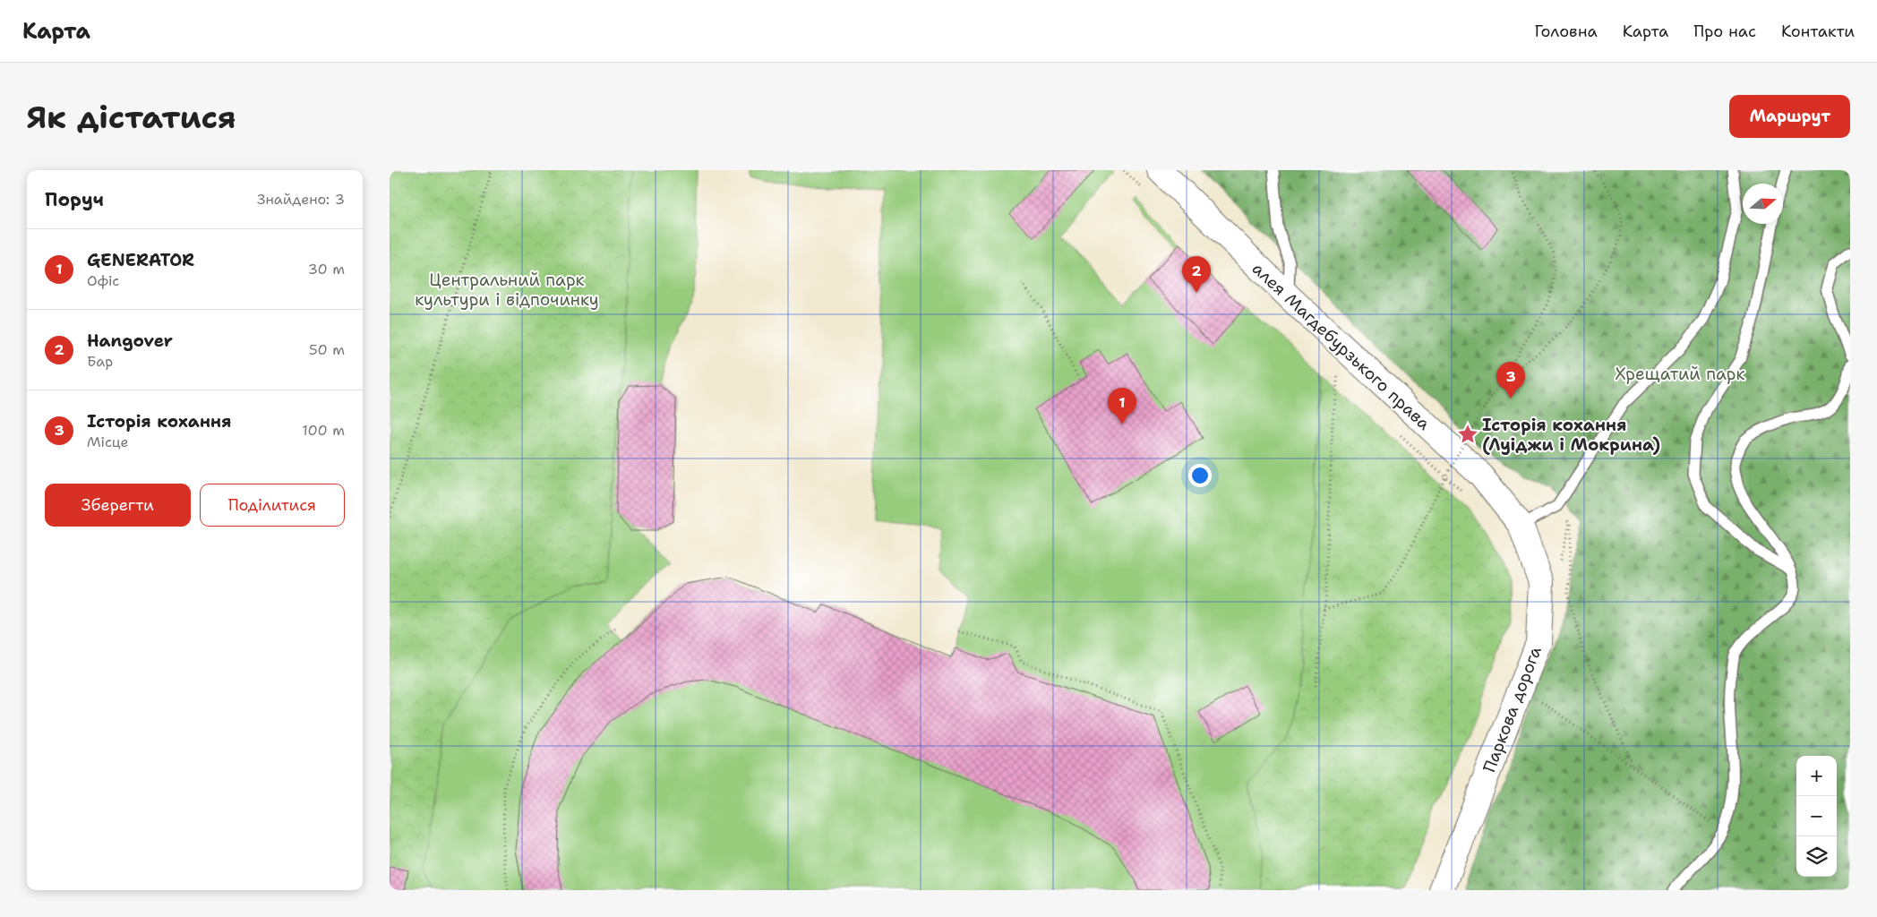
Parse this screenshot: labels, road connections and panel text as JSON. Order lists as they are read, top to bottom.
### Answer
{
  "streets": {
    "main road": ["алея Магдебурзького права", "Паркова дорога"]
  },
  "crossings": [
    ["алея Магдебурзького права", "Паркова дорога"]
  ],
  "parks": ["Центральний парк культури і відпочинку", "Хрещатий парк"],
  "places": {
    "place": ["Історія кохання (Луіджи і Мокрина)"]
  },
  "north": "right",
  "page": {
    "header": "Карта",
    "nav": [
      "Головна",
      "Карта",
      "Про нас",
      "Контакти"
    ],
    "buttons": [
      "Маршрут",
      ["Зберегти", "Поділитися"]
    ],
    "title": "Як дістатися",
    "heading": ["Поруч", "Знайдено: 3"],
    "list": [
      {
        "mark": "1",
        "name": "GENERATOR",
        "note": "Офіс",
        "value": "30 m"
      },
      {
        "mark": "2",
        "name": "Hangover",
        "note": "Бар",
        "value": "50 m"
      },
      {
        "mark": "3",
        "name": "Історія кохання",
        "note": "Місце",
        "value": "100 m"
      }
    ],
    "pins": ["2", "3", "1"],
    "map_buttons": ["+", "−"]
  }
}
